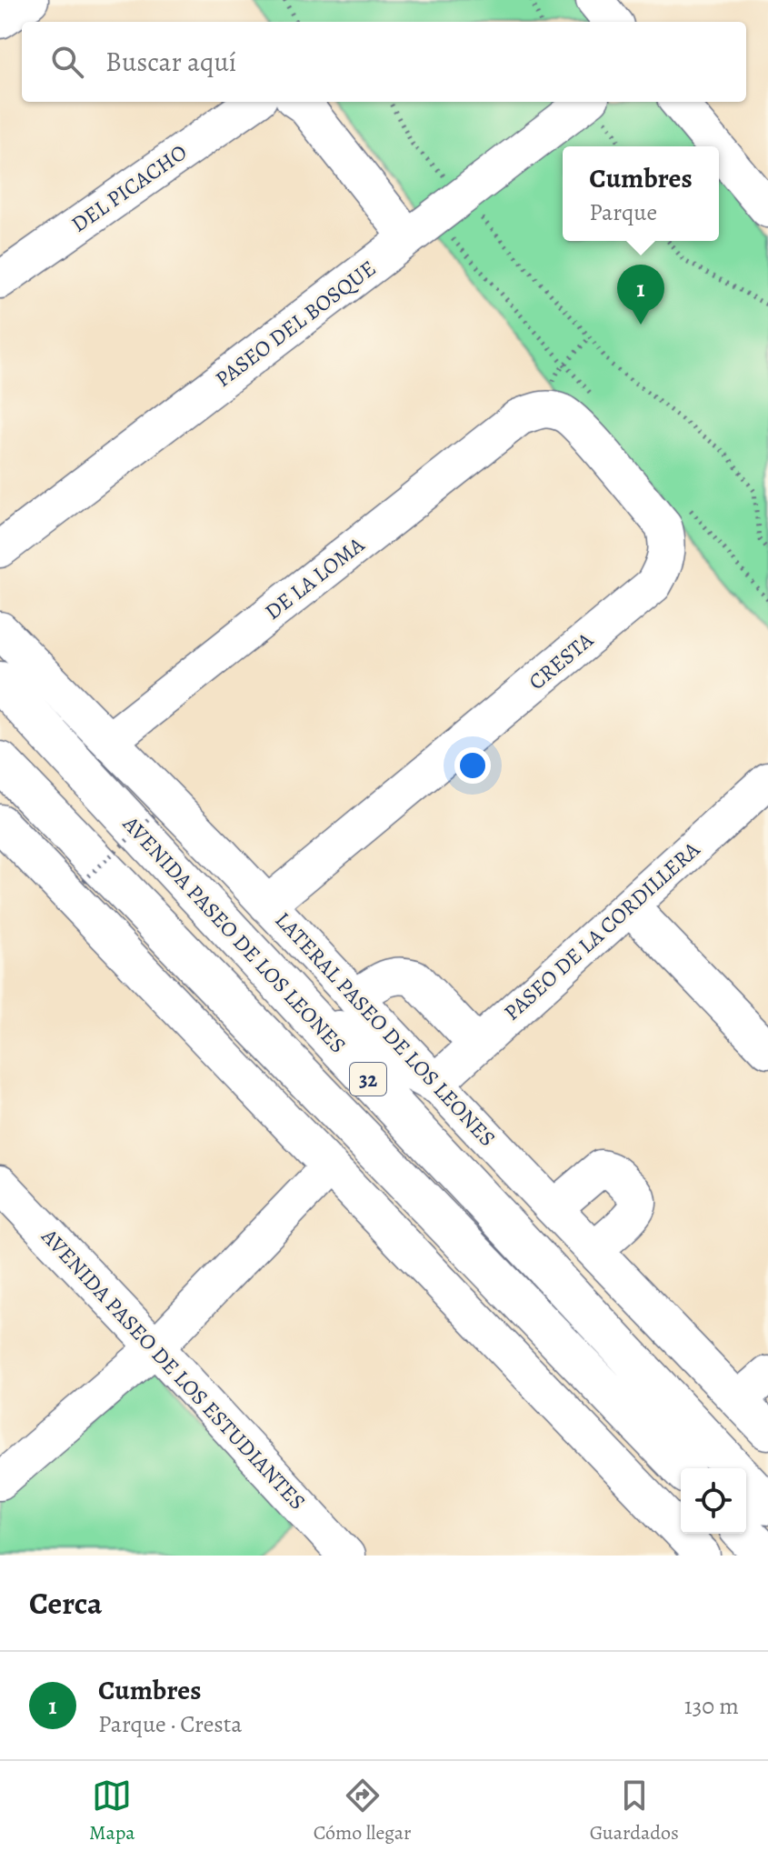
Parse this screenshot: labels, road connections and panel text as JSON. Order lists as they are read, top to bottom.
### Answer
{
  "streets": {
    "main road": ["AVENIDA PASEO DE LOS LEONES", "32"],
    "street": [
      "DEL PICACHO",
      "PASEO DEL BOSQUE",
      "DE LA LOMA",
      "CRESTA",
      "PASEO DE LA CORDILLERA",
      "LATERAL PASEO DE LOS LEONES",
      "AVENIDA PASEO DE LOS ESTUDIANTES"
    ]
  },
  "crossings": [
    ["DE LA LOMA", "CRESTA"],
    ["DE LA LOMA", "LATERAL PASEO DE LOS LEONES"],
    ["CRESTA", "LATERAL PASEO DE LOS LEONES"],
    ["PASEO DE LA CORDILLERA", "LATERAL PASEO DE LOS LEONES"]
  ],
  "page": {
    "search": "Buscar aquí",
    "popup": ["Cumbres", "Parque"],
    "pins": "1",
    "heading": "Cerca",
    "list": [
      {
        "mark": "1",
        "name": "Cumbres",
        "note": "Parque · Cresta",
        "value": "130 m"
      }
    ],
    "nav": ["Mapa", "Cómo llegar", "Guardados"]
  }
}
